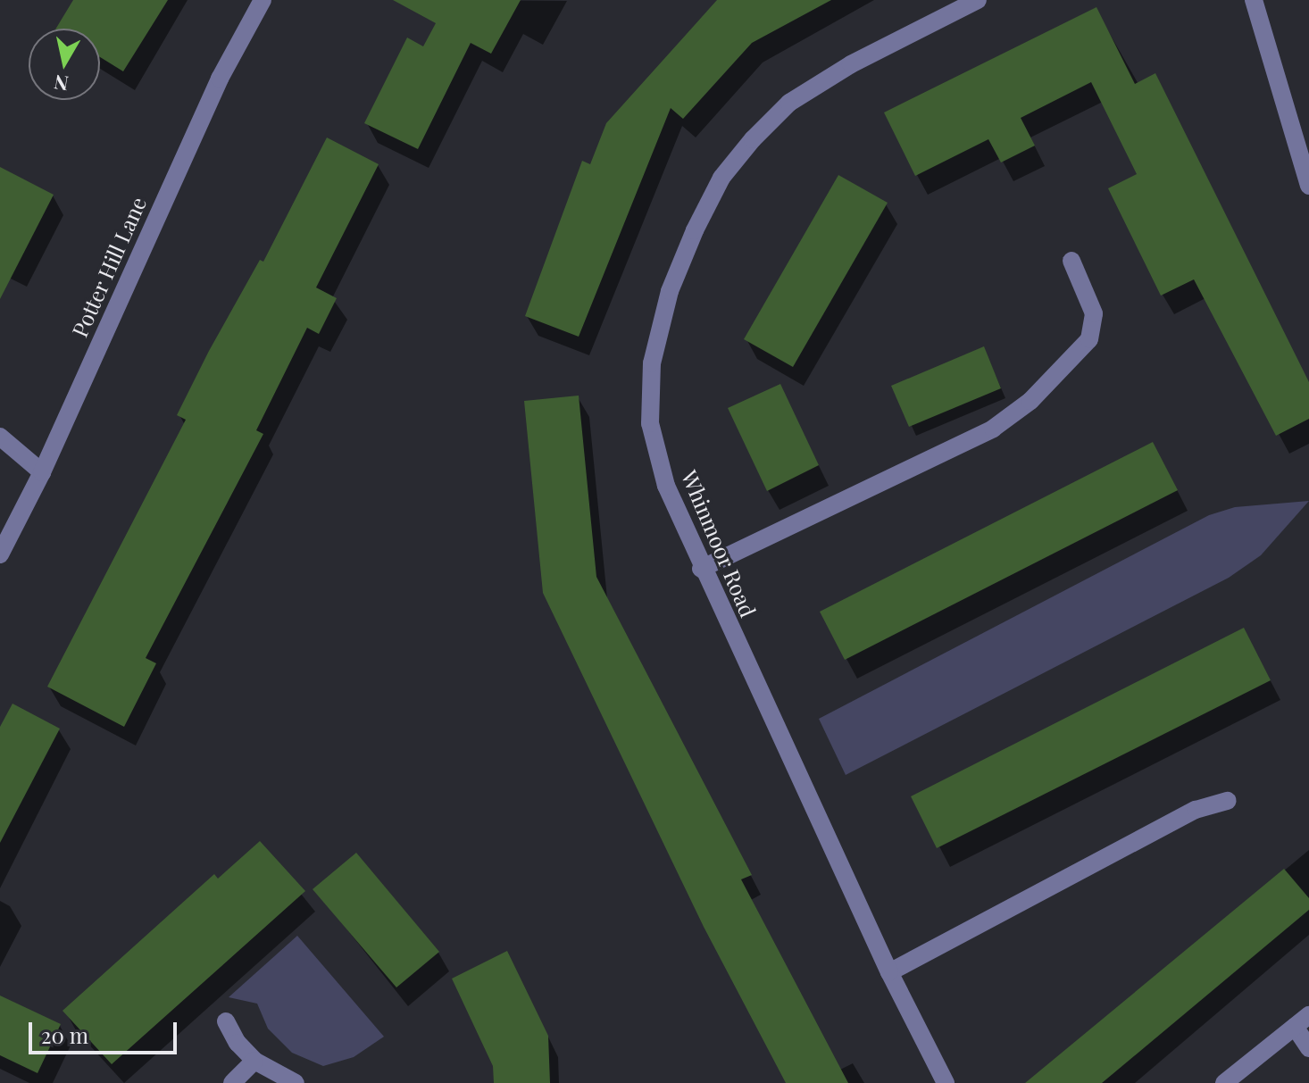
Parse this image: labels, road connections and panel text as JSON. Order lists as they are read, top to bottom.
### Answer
{
  "streets": {
    "street": ["Potter Hill Lane", "Whinmoor Road"]
  },
  "scale_bar": "20 m",
  "north": "bottom"
}
